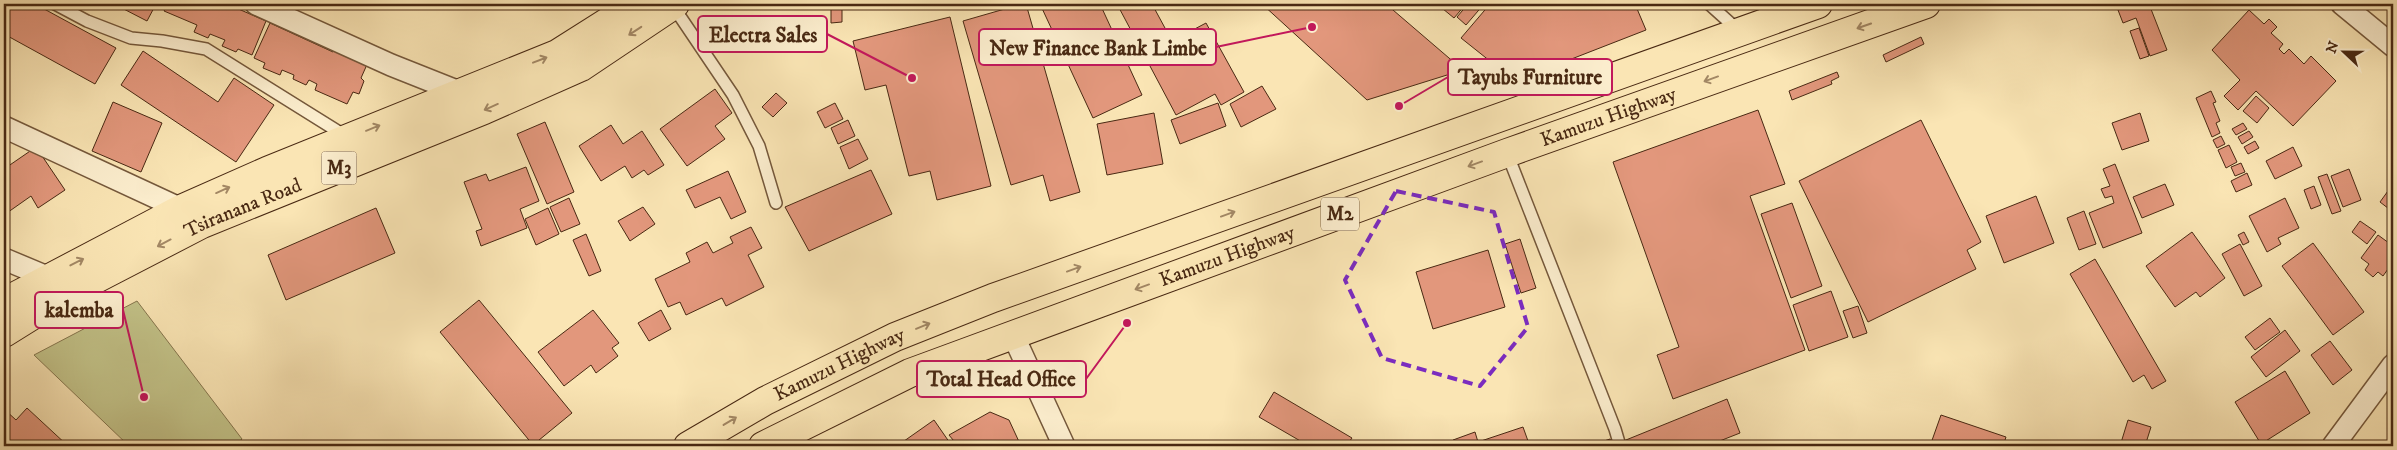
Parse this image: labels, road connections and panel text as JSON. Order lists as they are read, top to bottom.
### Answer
{
  "streets": {
    "highway": [
      "Kamuzu Highway",
      "M3",
      "Tsiranana Road",
      "M2"
    ]
  },
  "places": [
    "New Finance Bank Limbe",
    "Electra Sales",
    "Tayubs Furniture",
    "Total Head Office",
    "kalemba"
  ],
  "north": "left"
}
